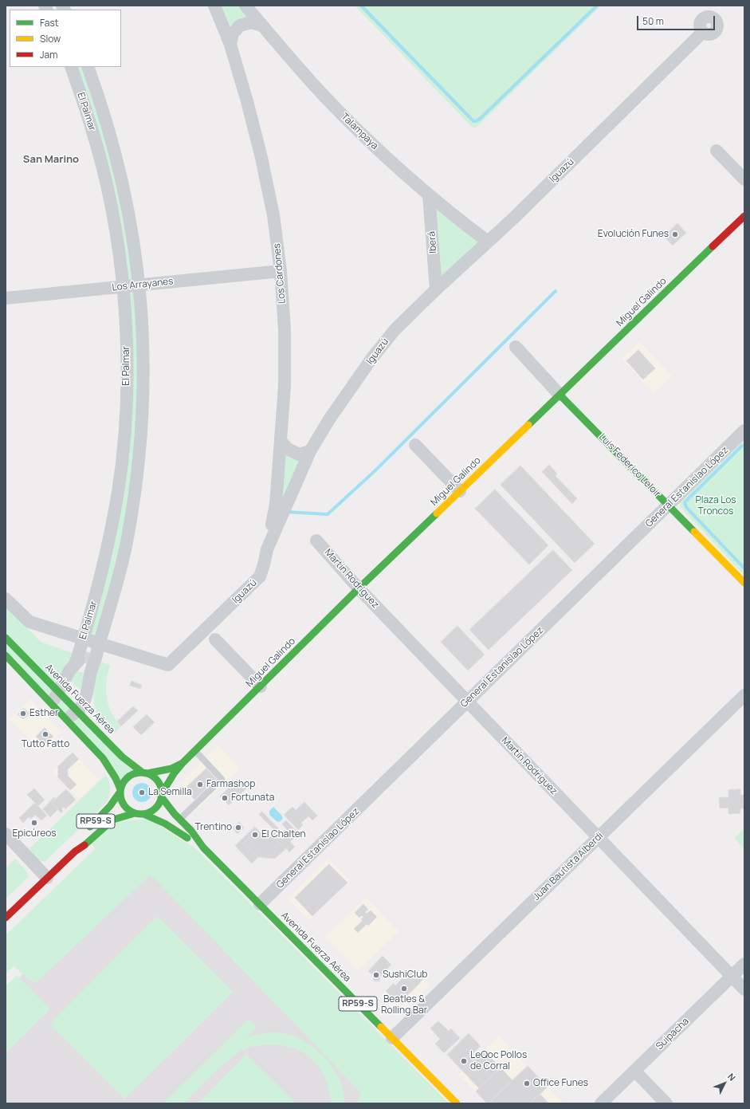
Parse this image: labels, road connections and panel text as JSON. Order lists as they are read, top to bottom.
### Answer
{
  "streets": {
    "main road": [
      "Miguel Galindo",
      "Luis Federico Leloir",
      "Avenida Fuerza Aérea",
      "RP59-S"
    ],
    "street": [
      "El Palmar",
      "Talampaya",
      "Iguazú",
      "Iberá",
      "Los Cardones",
      "Los Arrayanes",
      "General Estanislao López",
      "Martín Rodríguez",
      "Juan Bautista Alberdi",
      "Suipacha"
    ]
  },
  "crossings": [
    ["El Palmar", "Iguazú"],
    ["El Palmar", "Los Arrayanes"],
    ["El Palmar", "Avenida Fuerza Aérea"],
    ["Talampaya", "Iguazú"],
    ["Talampaya", "Iberá"],
    ["Iguazú", "Iberá"],
    ["Iguazú", "Los Cardones"],
    ["Los Cardones", "Los Arrayanes"],
    ["Miguel Galindo", "Luis Federico Leloir"],
    ["Miguel Galindo", "Martín Rodríguez"],
    ["Miguel Galindo", "Avenida Fuerza Aérea"],
    ["Miguel Galindo", "RP59-S"],
    ["Luis Federico Leloir", "General Estanislao López"],
    ["General Estanislao López", "Martín Rodríguez"],
    ["General Estanislao López", "Avenida Fuerza Aérea"],
    ["Martín Rodríguez", "Juan Bautista Alberdi"],
    ["Martín Rodríguez", "Suipacha"],
    ["Avenida Fuerza Aérea", "RP59-S"],
    ["Avenida Fuerza Aérea", "Juan Bautista Alberdi"]
  ],
  "districts": ["San Marino"],
  "parks": ["Plaza Los Troncos"],
  "places": [
    "Evolución Funes",
    "Esther",
    "Tutto Fatto",
    "Farmashop",
    "La Semilla",
    "Fortunata",
    "Epicúreos",
    "Trentino",
    "El Chalten",
    "SushiClub",
    "Beatles & Rolling Bar",
    "LeQoc Pollos de Corral",
    "Office Funes"
  ],
  "legend": ["Fast", "Slow", "Jam"],
  "scale_bar": "50 m",
  "north": "top right"
}
